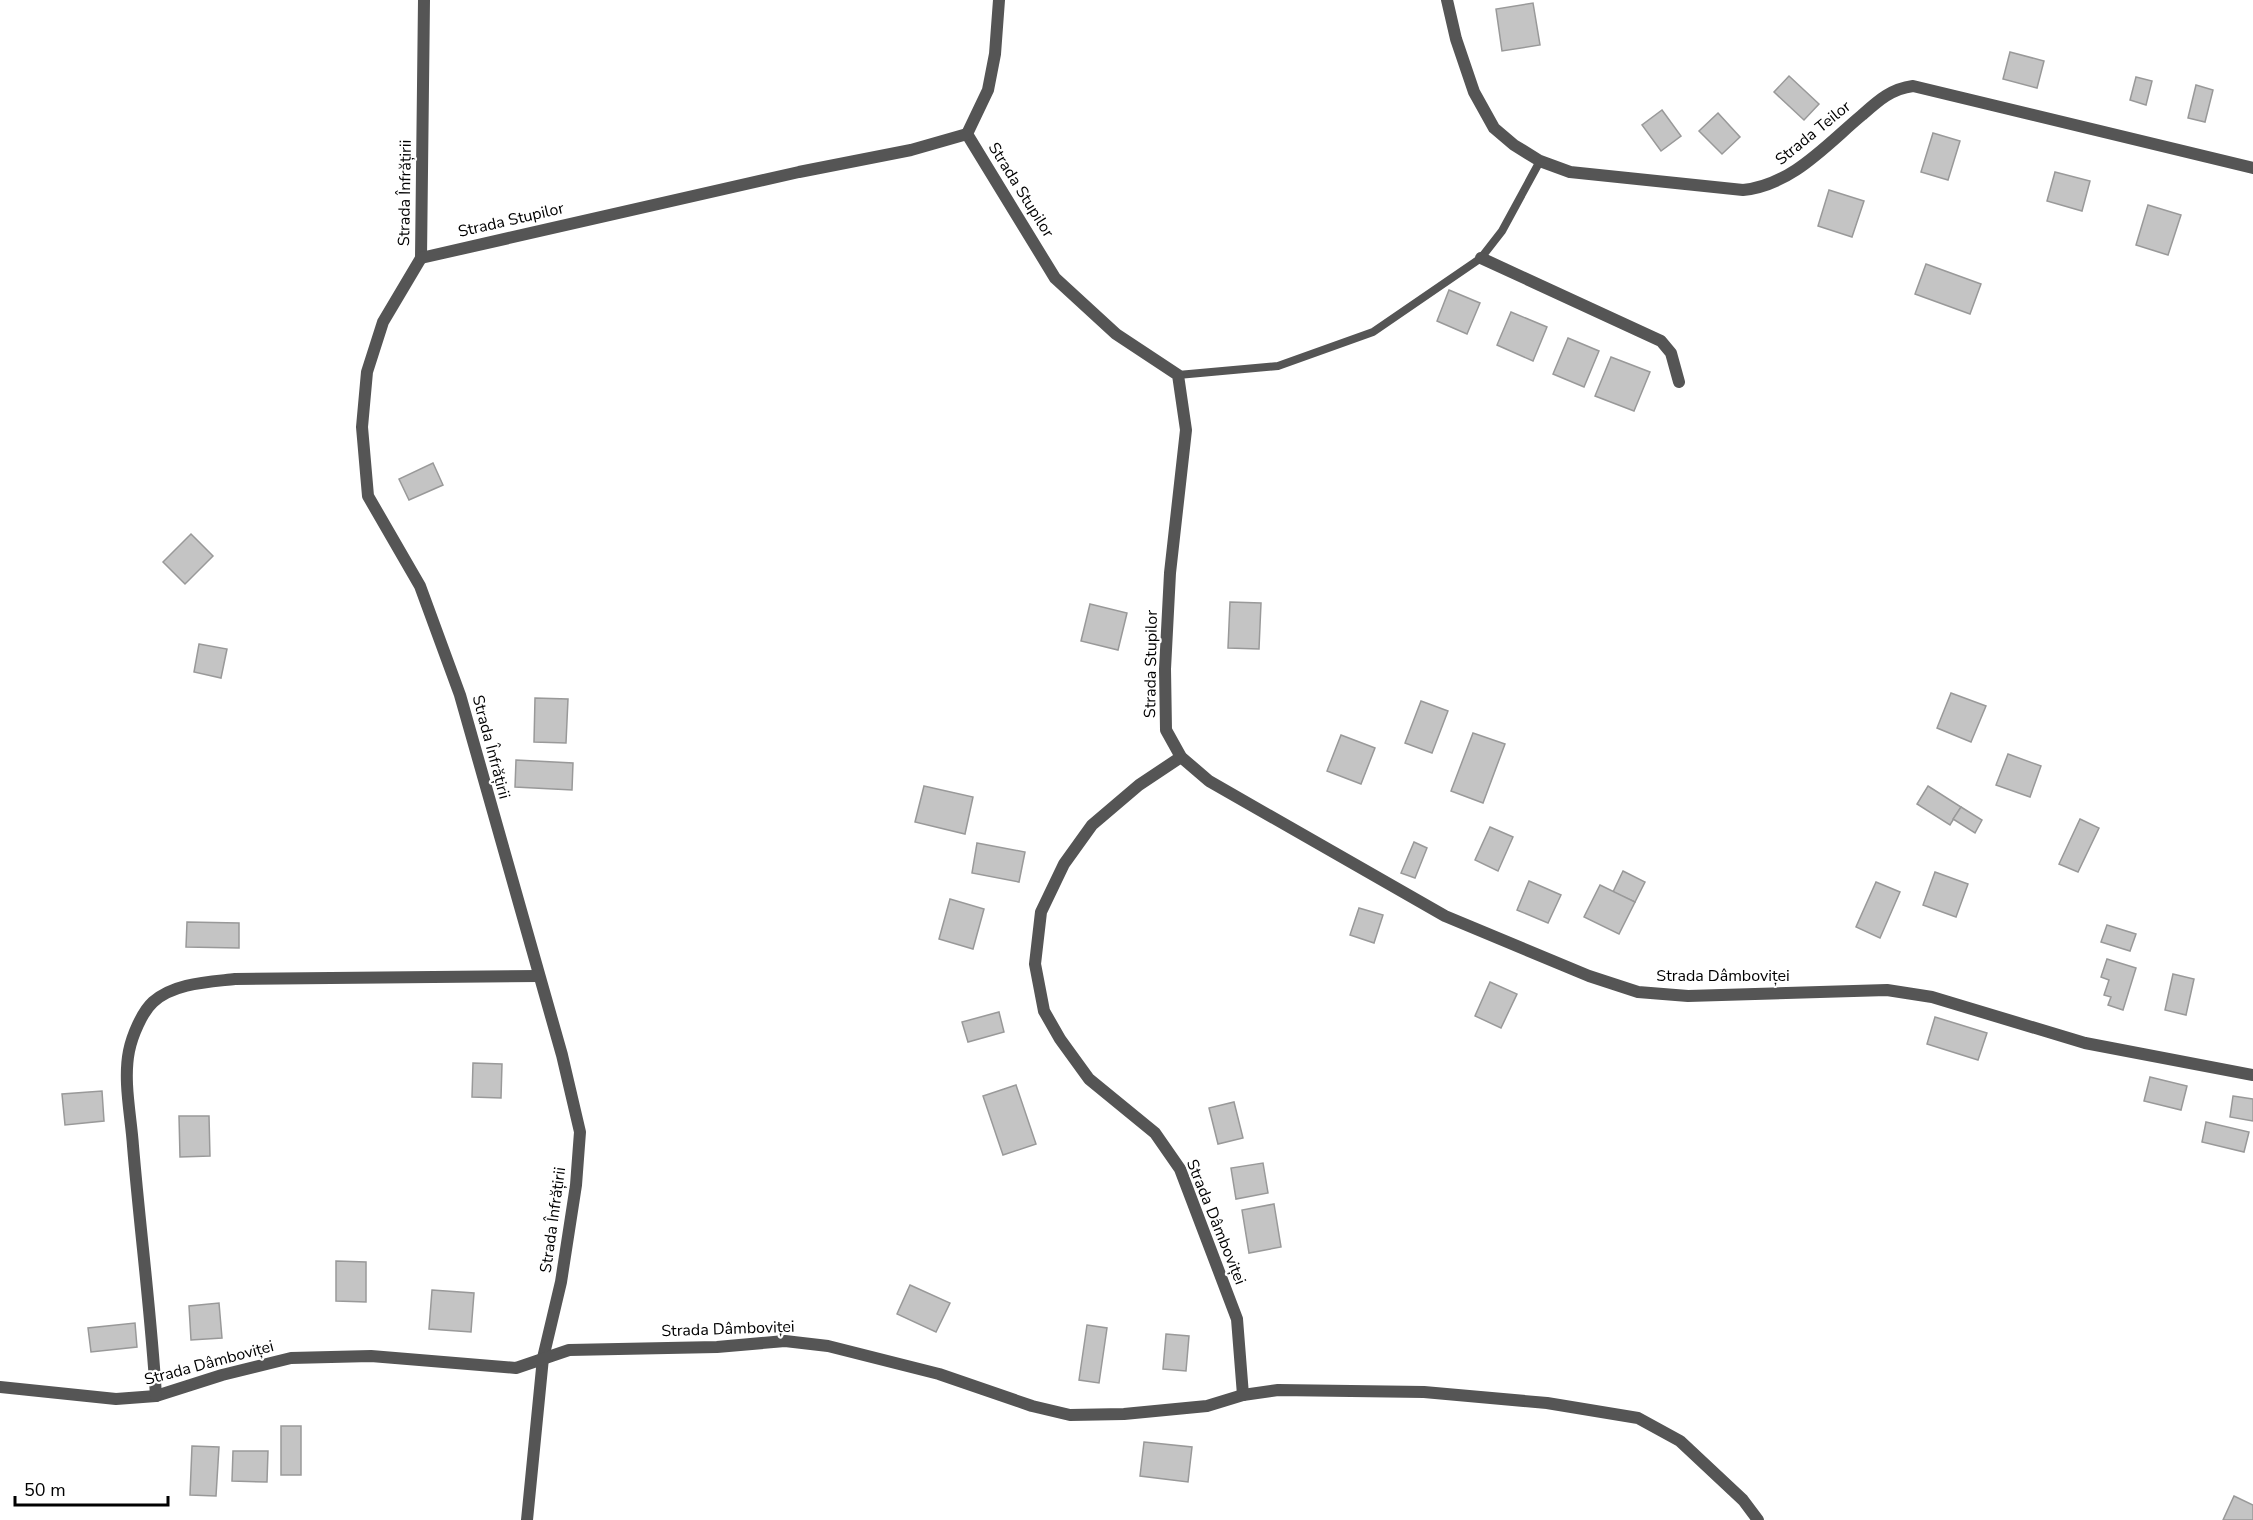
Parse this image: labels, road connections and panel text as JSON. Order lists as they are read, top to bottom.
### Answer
{
  "streets": {
    "street": [
      "Strada Teilor",
      "Strada Stupilor",
      "Strada Înfrățirii",
      "Strada Dâmboviței"
    ]
  },
  "crossings": [
    ["Strada Stupilor", "Strada Înfrățirii"],
    ["Strada Stupilor", "Strada Dâmboviței"],
    ["Strada Înfrățirii", "Strada Dâmboviței"]
  ],
  "scale_bar": "50 m"
}
